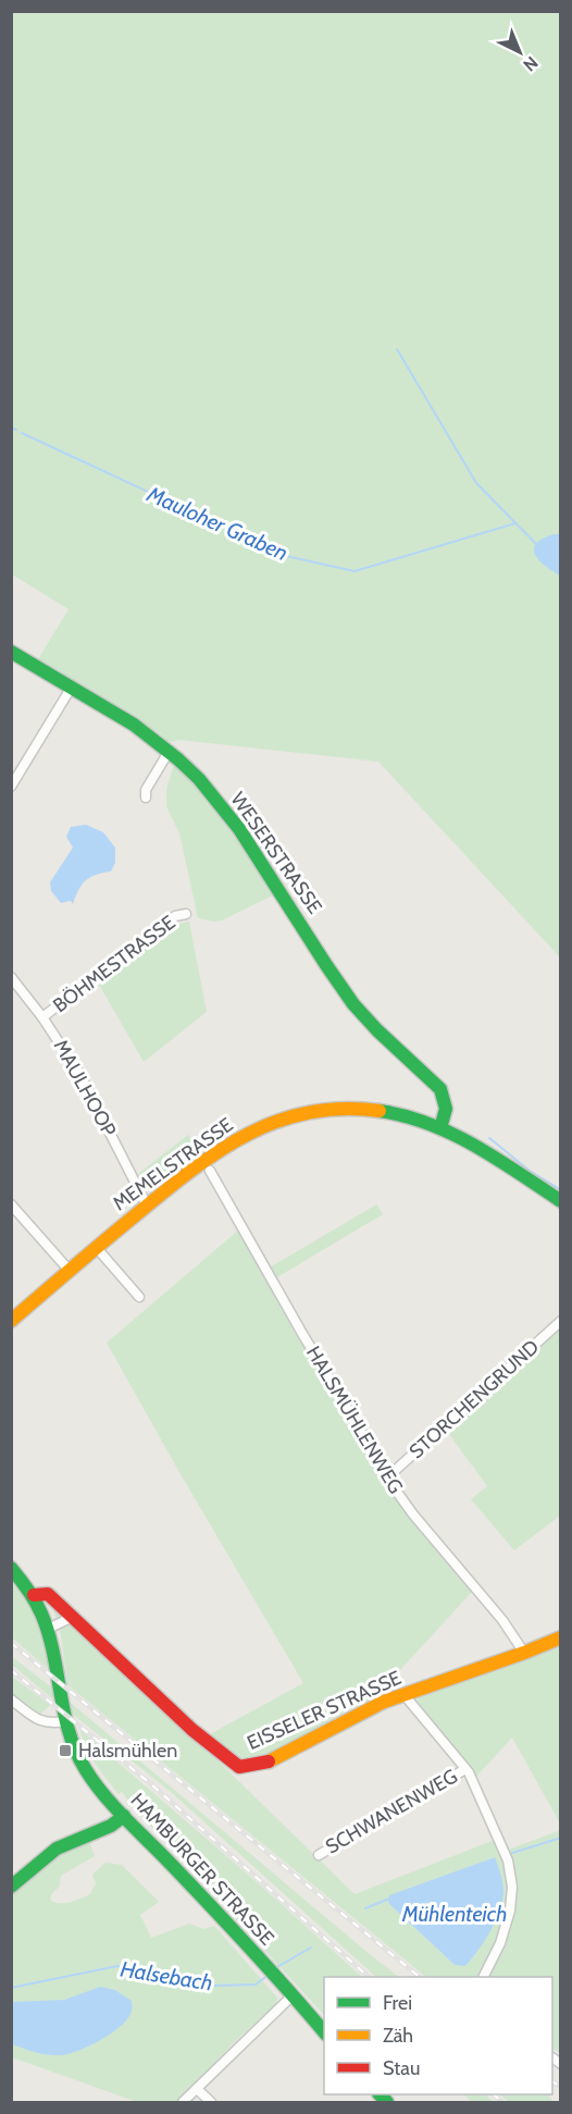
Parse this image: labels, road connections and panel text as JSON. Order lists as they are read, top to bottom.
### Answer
{
  "streets": {
    "street": [
      "WESERSTRASSE",
      "BÖHMESTRASSE",
      "MAULHOOP",
      "MEMELSTRASSE",
      "STORCHENGRUND",
      "HALSMÜHLENWEG",
      "EISSELER STRASSE",
      "SCHWANENWEG",
      "HAMBURGER STRASSE"
    ]
  },
  "crossings": [
    ["WESERSTRASSE", "MEMELSTRASSE"],
    ["BÖHMESTRASSE", "MAULHOOP"],
    ["MAULHOOP", "MEMELSTRASSE"],
    ["STORCHENGRUND", "HALSMÜHLENWEG"],
    ["HALSMÜHLENWEG", "EISSELER STRASSE"],
    ["EISSELER STRASSE", "HAMBURGER STRASSE"]
  ],
  "water": ["Mauloher Graben", "Mühlenteich", "Halsebach"],
  "places": {
    "transit": ["Halsmühlen"]
  },
  "legend": ["Frei", "Zäh", "Stau"],
  "north": "bottom right"
}
